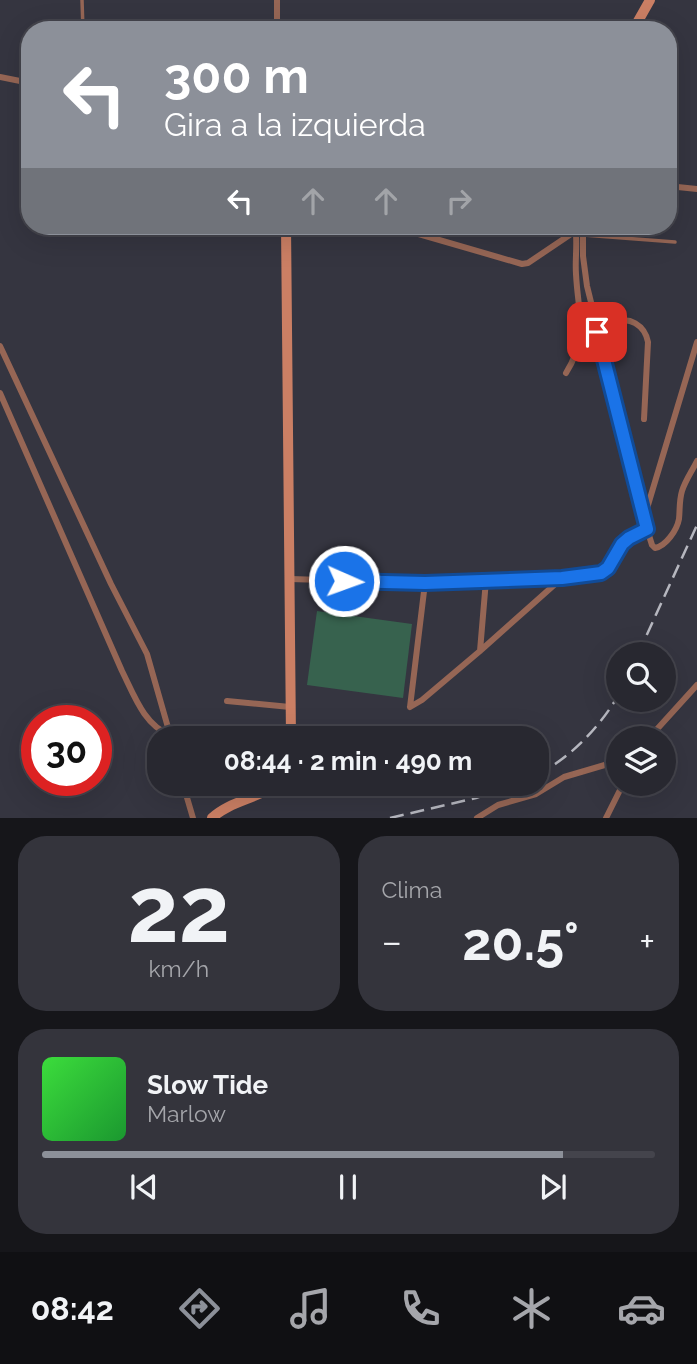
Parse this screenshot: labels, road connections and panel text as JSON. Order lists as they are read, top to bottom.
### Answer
{
  "page": {
    "turn": ["300 m", "Gira a la izquierda"],
    "limit": "30",
    "trip": "08:44 · 2 min · 490 m",
    "tile": [
      ["22", "km/h"],
      "Clima"
    ],
    "heat": ["−", "20.5°", "+"],
    "song": ["Slow Tide", "Marlow"],
    "tabs": "08:42"
  }
}
